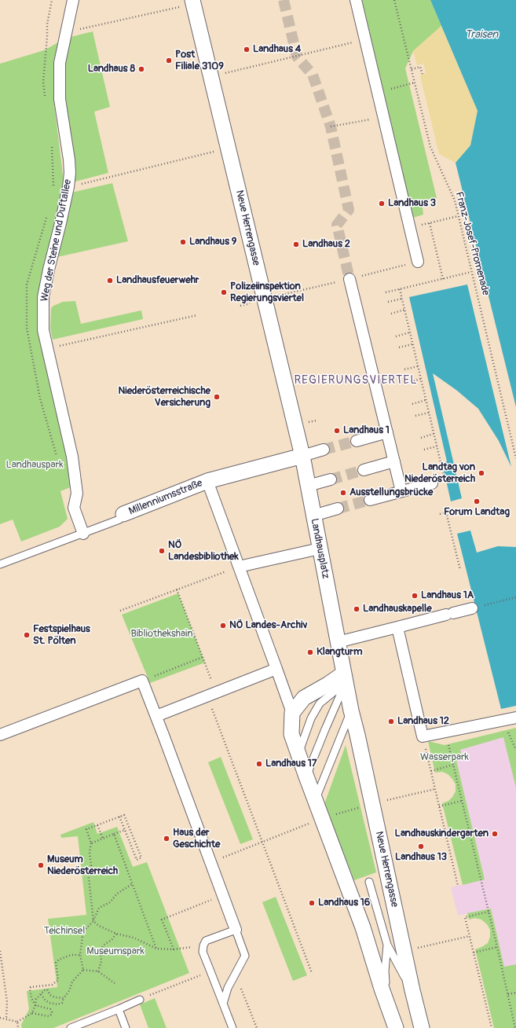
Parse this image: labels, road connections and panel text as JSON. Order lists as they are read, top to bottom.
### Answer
{
  "streets": {
    "street": [
      "Neue Herrengasse",
      "Weg der Steine und Duftallee",
      "Millenniumsstraße",
      "Landhausplatz"
    ],
    "path": ["Franz-Josef-Promenade"]
  },
  "crossings": [
    ["Neue Herrengasse", "Millenniumsstraße"],
    ["Neue Herrengasse", "Landhausplatz"],
    ["Weg der Steine und Duftallee", "Millenniumsstraße"],
    ["Millenniumsstraße", "Landhausplatz"]
  ],
  "districts": ["REGIERUNGSVIERTEL"],
  "water": ["Traisen"],
  "parks": [
    "Landhauspark",
    "Bibliothekshain",
    "Wasserpark",
    "Teichinsel",
    "Museumspark"
  ],
  "places": [
    "Landhaus 4",
    "Post Filiale 3109",
    "Landhaus 8",
    "Landhaus 3",
    "Landhaus 9",
    "Landhaus 2",
    "Landhausfeuerwehr",
    "Polizeiinspektion Regierungsviertel",
    "Niederösterreichische Versicherung",
    "Landhaus 1",
    "Landtag von Niederösterreich",
    "Ausstellungsbrücke",
    "Forum Landtag",
    "NÖ Landesbibliothek",
    "Landhaus 1A",
    "Landhauskapelle",
    "NÖ Landes-Archiv",
    "Festspielhaus St. Pölten",
    "Klangturm",
    "Landhaus 12",
    "Landhaus 17",
    "Landhauskindergarten",
    "Haus der Geschichte",
    "Landhaus 13",
    "Museum Niederösterreich",
    "Landhaus 16"
  ]
}
